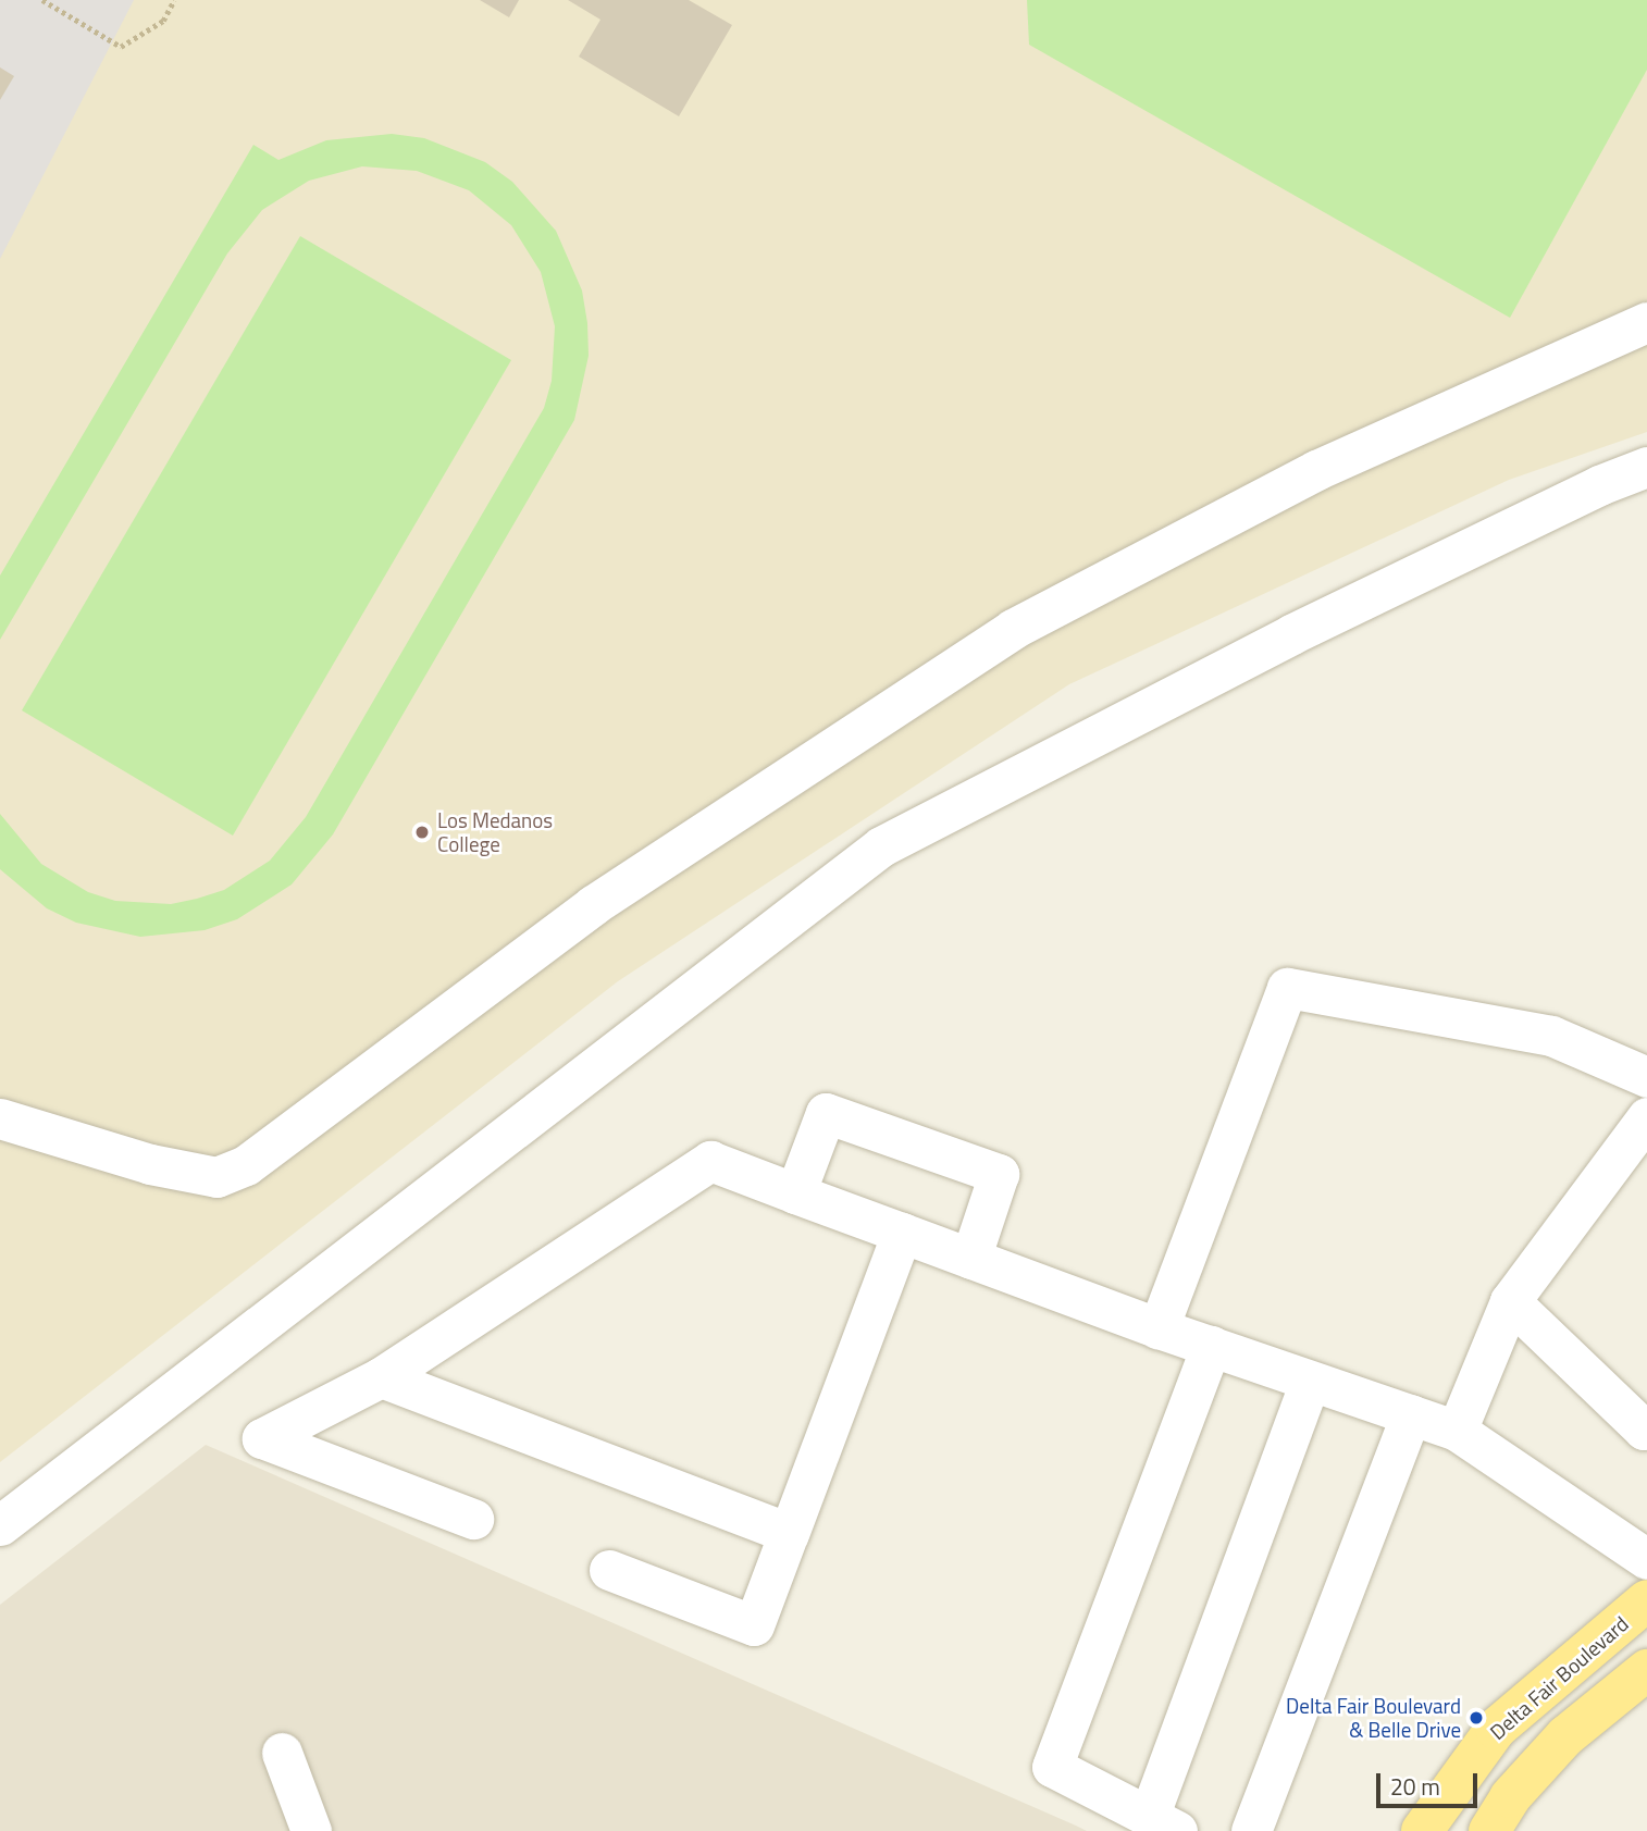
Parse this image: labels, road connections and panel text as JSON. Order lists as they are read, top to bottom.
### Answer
{
  "streets": {
    "main road": ["Delta Fair Boulevard"]
  },
  "places": ["Los Medanos College", "Delta Fair Boulevard & Belle Drive"],
  "scale_bar": "20 m"
}
